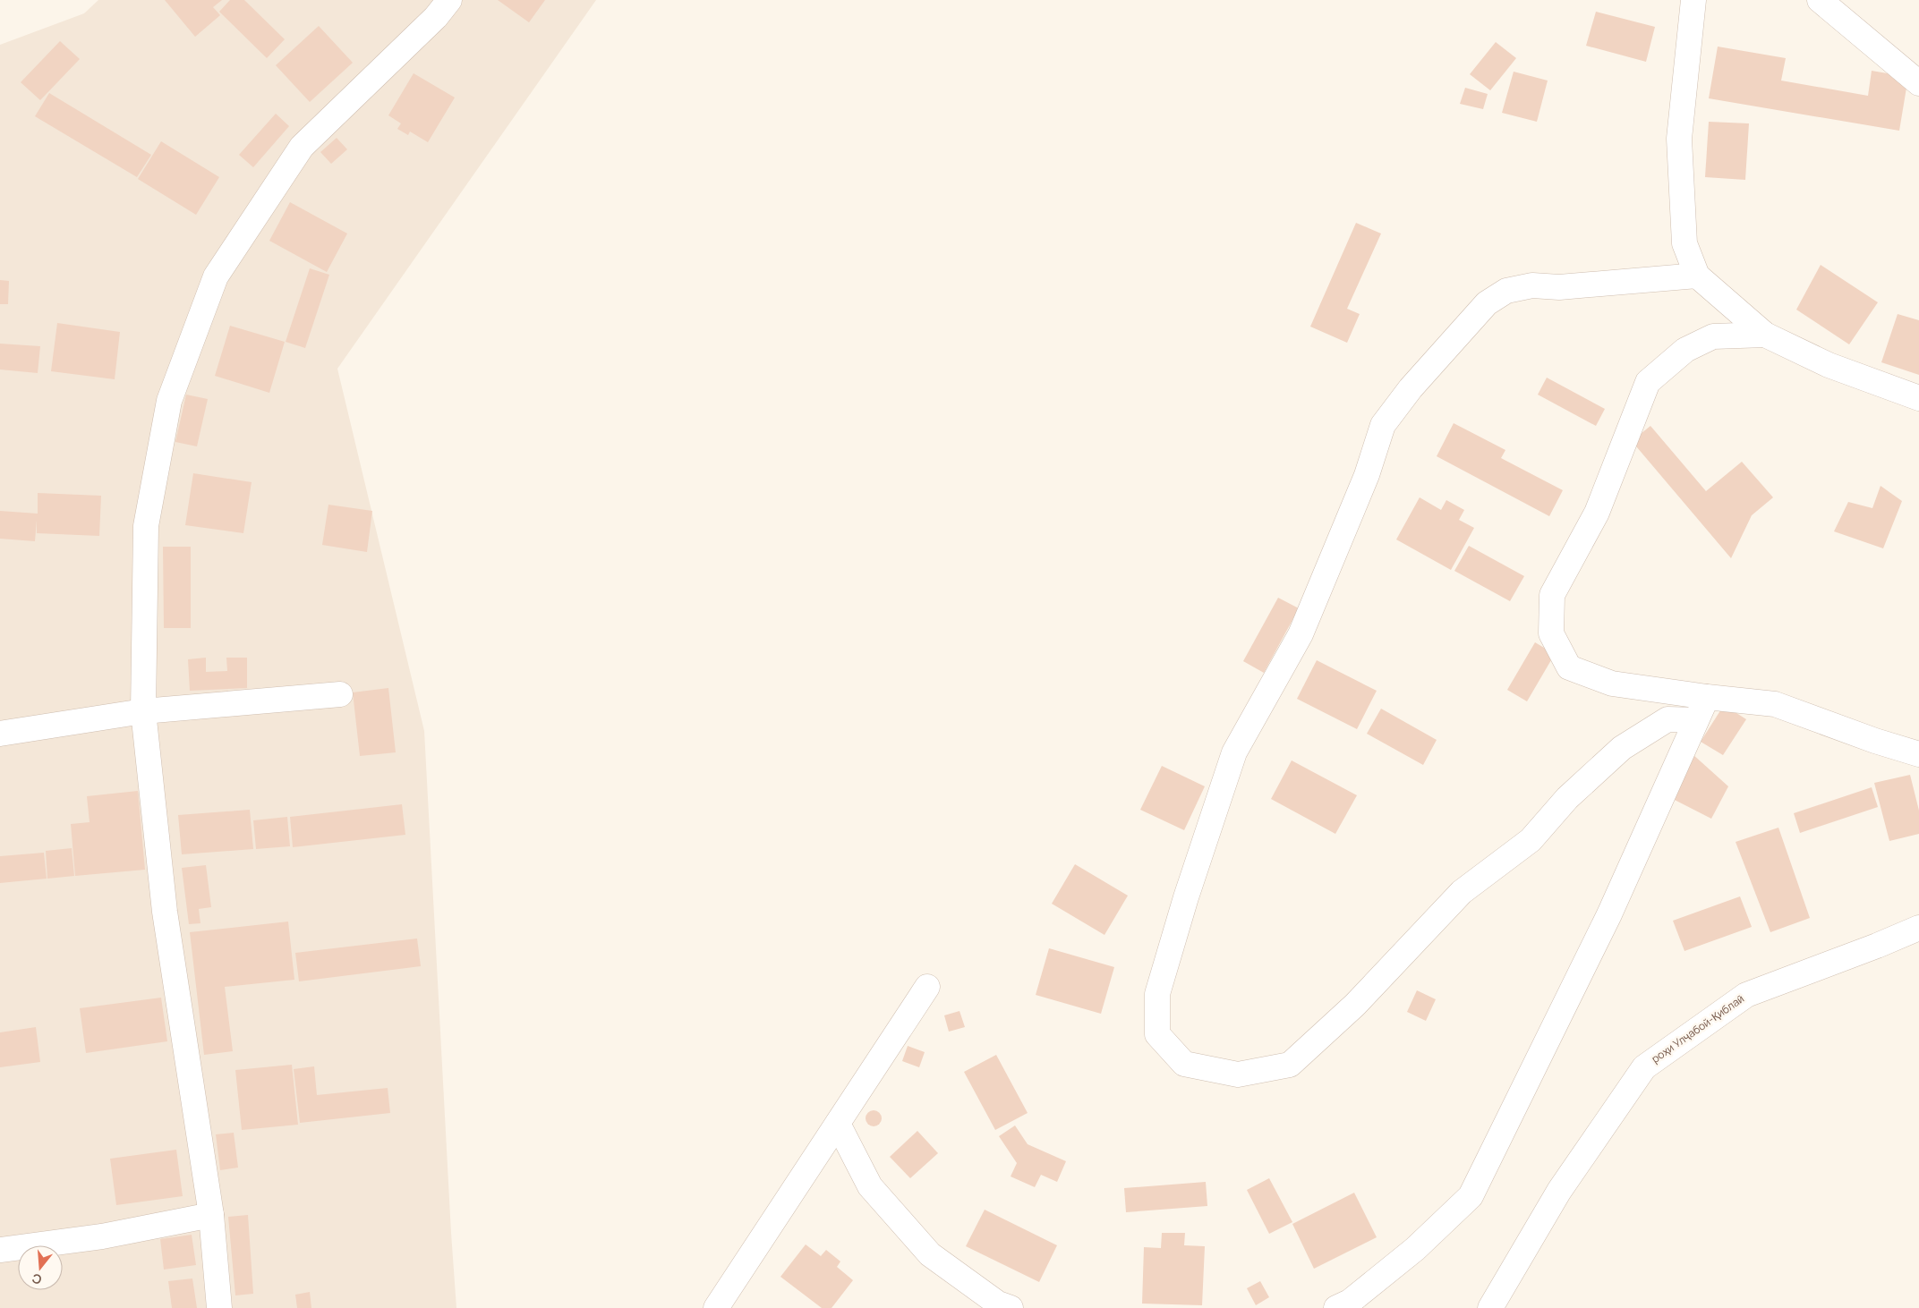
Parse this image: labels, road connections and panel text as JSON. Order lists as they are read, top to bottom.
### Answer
{
  "streets": {
    "street": ["роҳи Улҷабой-Қиблаӣ"]
  },
  "north": "bottom"
}
